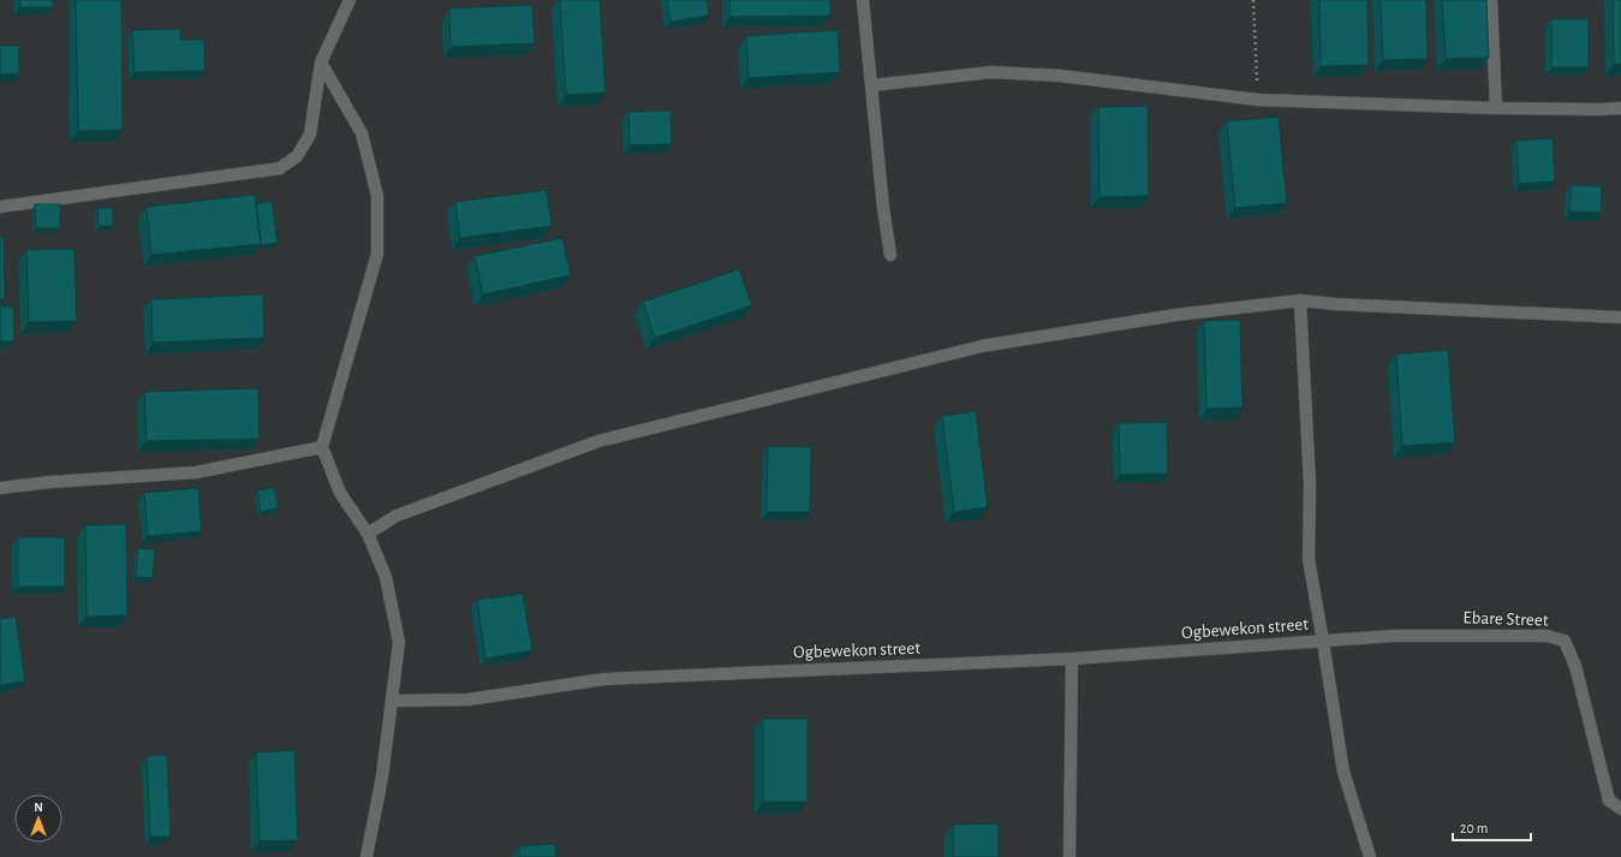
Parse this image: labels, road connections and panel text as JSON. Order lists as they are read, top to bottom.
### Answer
{
  "streets": {
    "street": ["Ebare Street", "Ogbewekon street"]
  },
  "crossings": [
    ["Ebare Street", "Ogbewekon street"]
  ],
  "scale_bar": "20 m",
  "north": "top"
}
